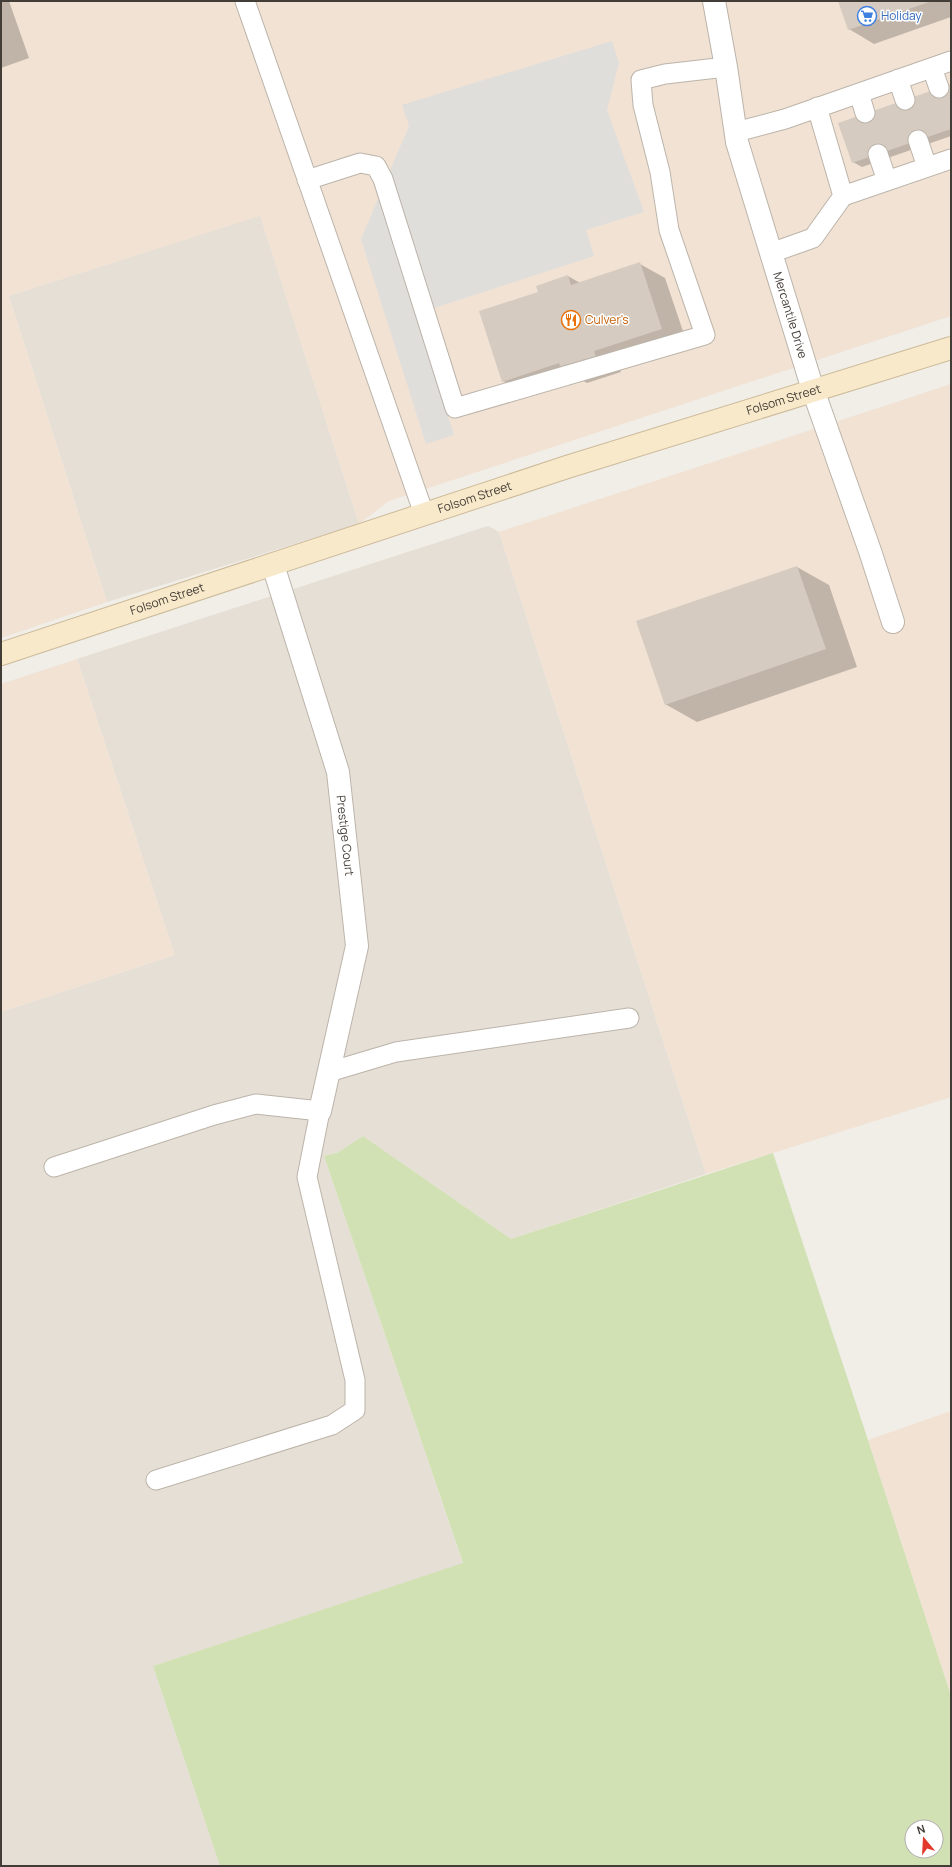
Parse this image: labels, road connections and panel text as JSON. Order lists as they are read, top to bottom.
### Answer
{
  "streets": {
    "street": ["Mercantile Drive", "Folsom Street", "Prestige Court"]
  },
  "crossings": [
    ["Mercantile Drive", "Folsom Street"],
    ["Folsom Street", "Prestige Court"]
  ],
  "places": {
    "supermarket": ["Holiday"],
    "restaurant": ["Culver's"]
  },
  "north": "top"
}
